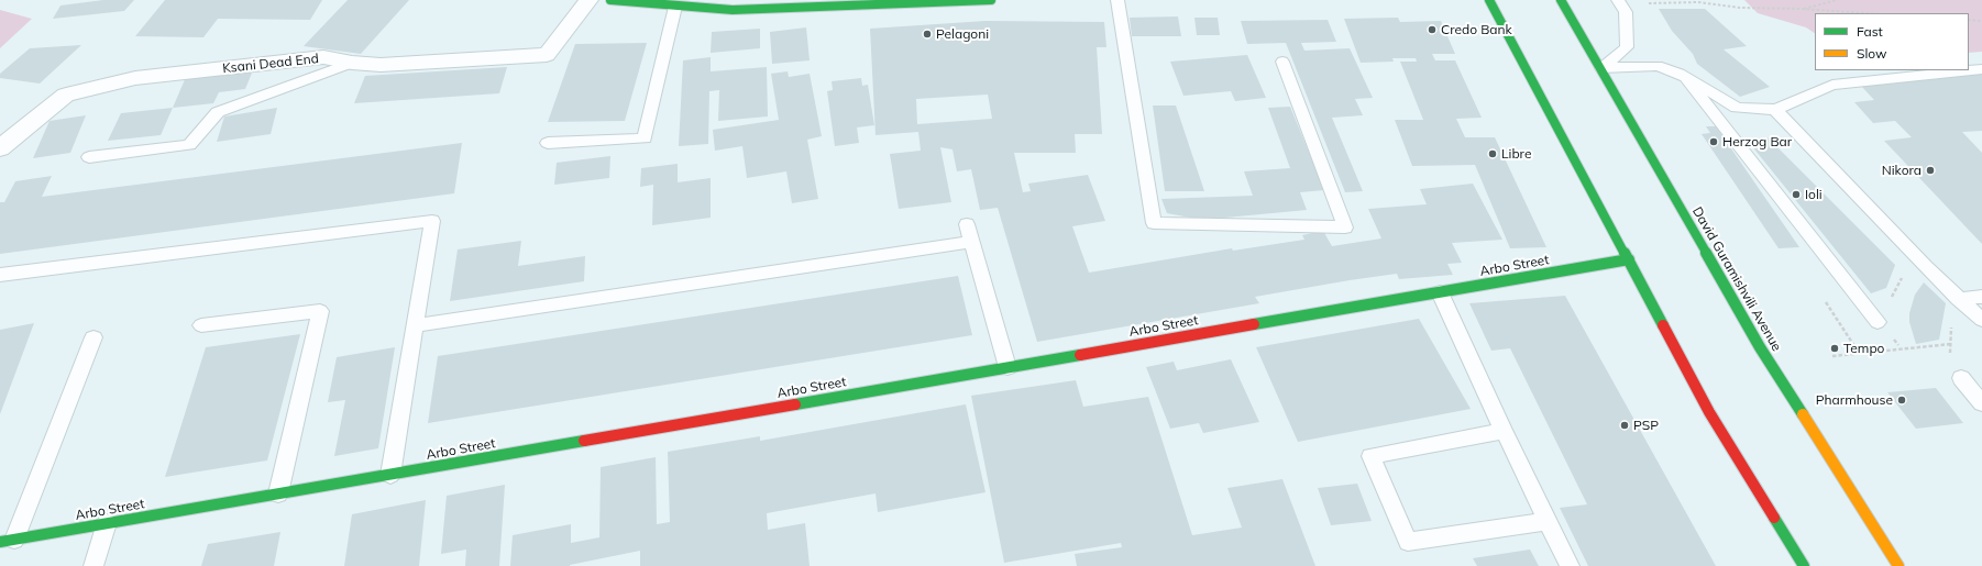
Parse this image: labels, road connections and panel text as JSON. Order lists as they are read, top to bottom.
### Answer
{
  "streets": {
    "main road": ["Arbo Street", "David Guramishvili Avenue"],
    "street": ["Ksani Dead End"]
  },
  "places": [
    "Credo Bank",
    "Pelagoni",
    "Herzog Bar",
    "Libre",
    "Nikora",
    "Ioli",
    "Tempo",
    "Pharmhouse",
    "PSP"
  ],
  "legend": ["Fast", "Slow"]
}
